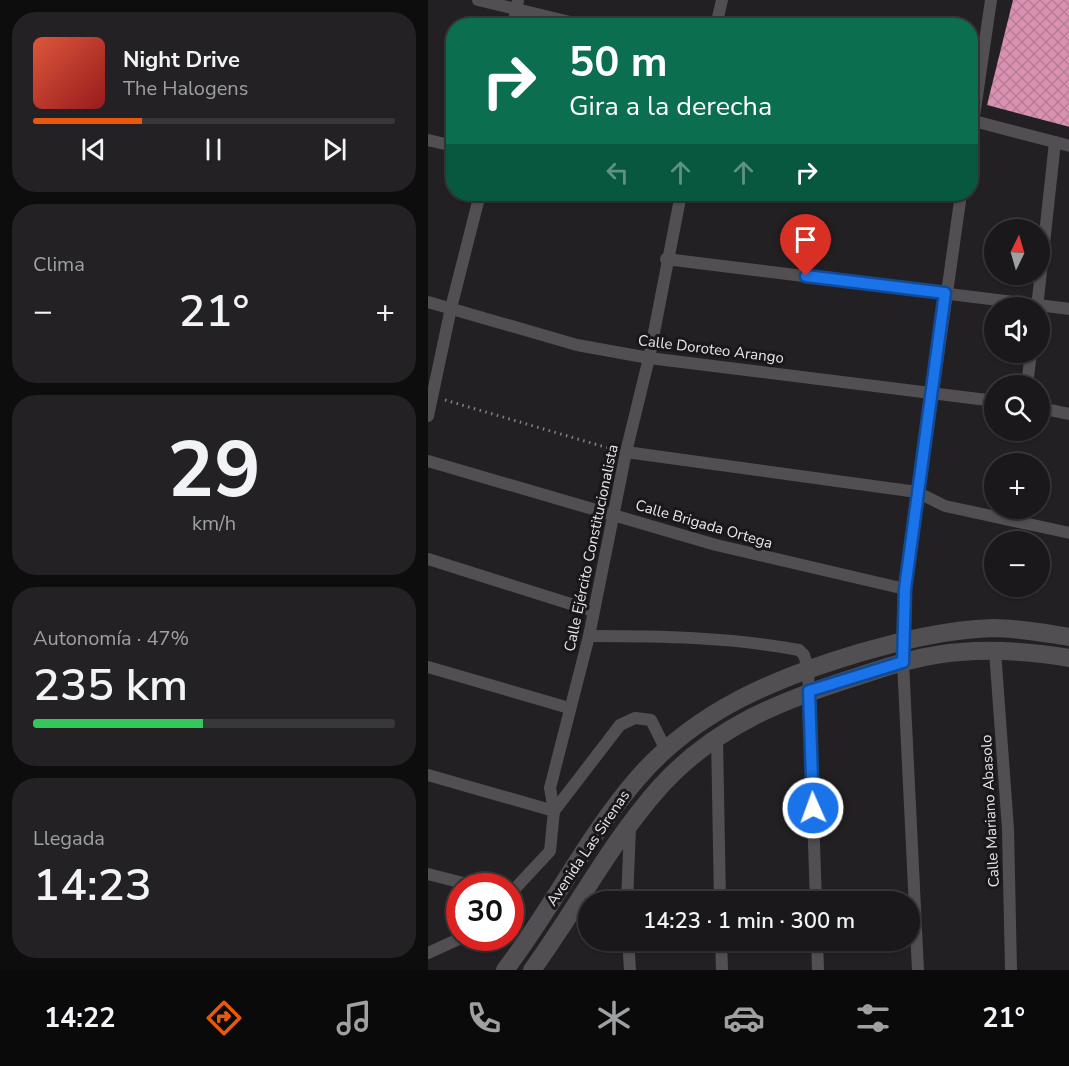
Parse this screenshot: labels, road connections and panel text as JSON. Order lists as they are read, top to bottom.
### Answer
{
  "streets": {
    "main road": ["Avenida Las Sirenas"],
    "street": [
      "Calle Doroteo Arango",
      "Calle Brigada Ortega",
      "Calle Ejército Constitucionalista",
      "Calle Mariano Abasolo"
    ]
  },
  "crossings": [
    ["Calle Doroteo Arango", "Calle Ejército Constitucionalista"],
    ["Calle Brigada Ortega", "Calle Ejército Constitucionalista"],
    ["Calle Mariano Abasolo", "Avenida Las Sirenas"]
  ],
  "north": "top",
  "page": {
    "turn": ["50 m", "Gira a la derecha"],
    "song": ["Night Drive", "The Halogens"],
    "tile": [
      "Clima",
      ["29", "km/h"],
      ["Autonomía · 47%", "235 km"],
      ["Llegada", "14:23"]
    ],
    "map_buttons": ["+", "−"],
    "heat": ["−", "21°", "+"],
    "limit": "30",
    "trip": "14:23 · 1 min · 300 m",
    "tabs": ["14:22", "21°"]
  }
}
